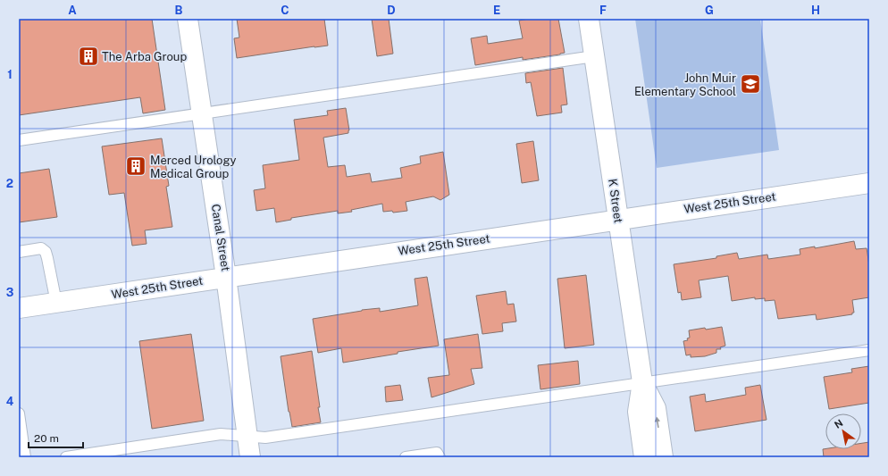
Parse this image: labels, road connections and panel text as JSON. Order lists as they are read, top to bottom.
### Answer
{
  "streets": {
    "street": ["K Street", "West 25th Street", "Canal Street"]
  },
  "crossings": [
    ["K Street", "West 25th Street"],
    ["West 25th Street", "Canal Street"]
  ],
  "places": {
    "building": ["The Arba Group", "Merced Urology Medical Group"],
    "school or university": ["John Muir Elementary School"]
  },
  "scale_bar": "20 m",
  "north": "top left",
  "grid": {
    "columns": [
      "A",
      "B",
      "C",
      "D",
      "E",
      "F",
      "G",
      "H"
    ],
    "rows": [
      "1",
      "2",
      "3",
      "4"
    ]
  }
}
